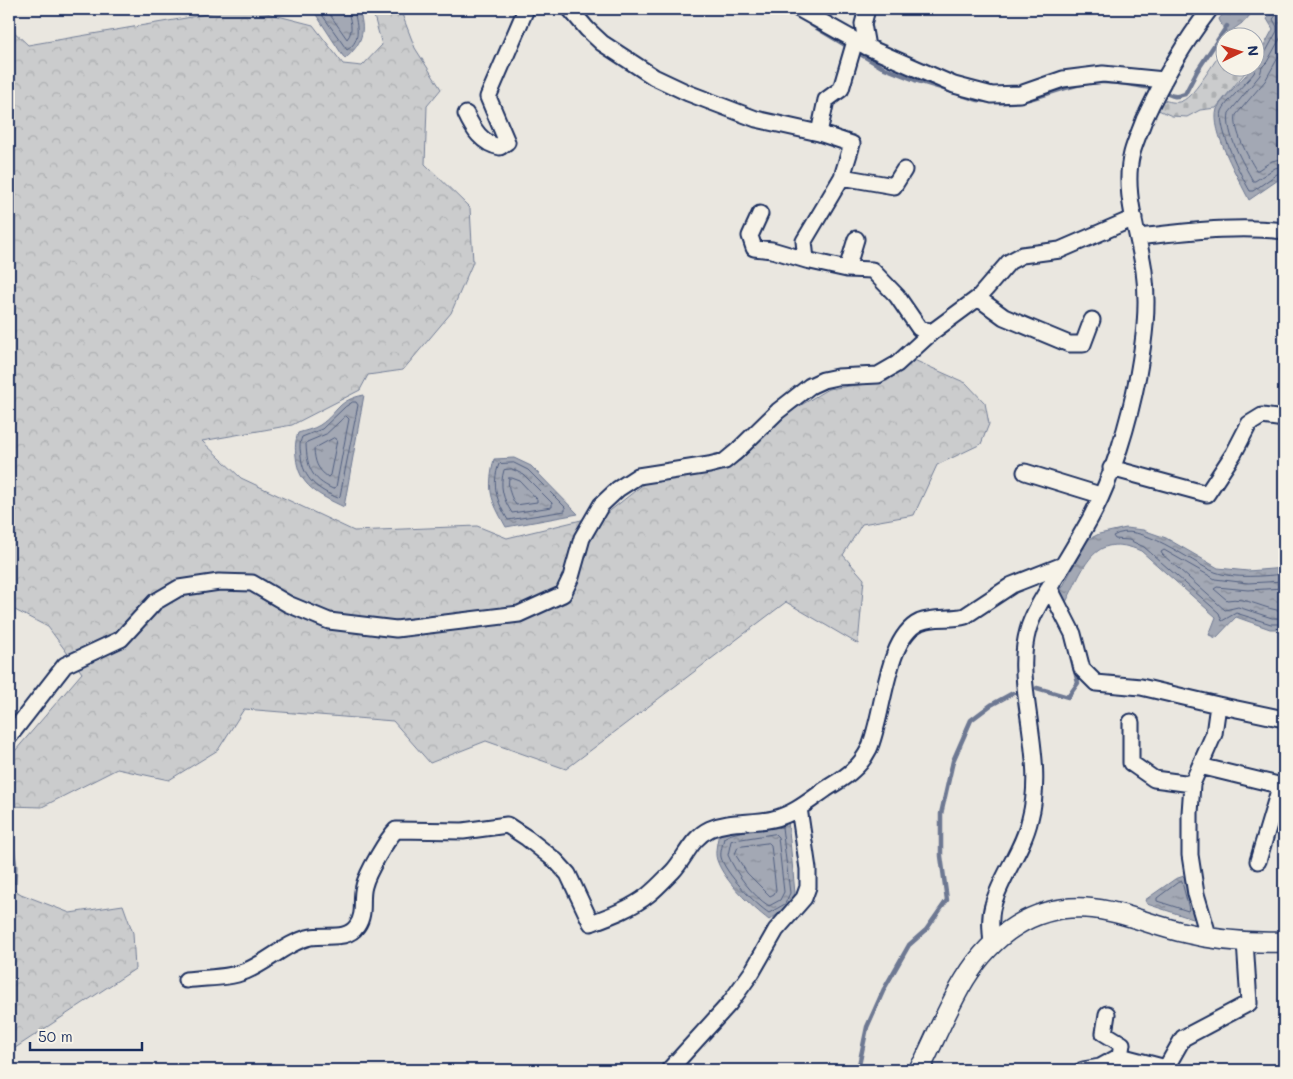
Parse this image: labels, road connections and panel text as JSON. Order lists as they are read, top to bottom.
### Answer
{
  "scale_bar": "50 m",
  "north": "right"
}
